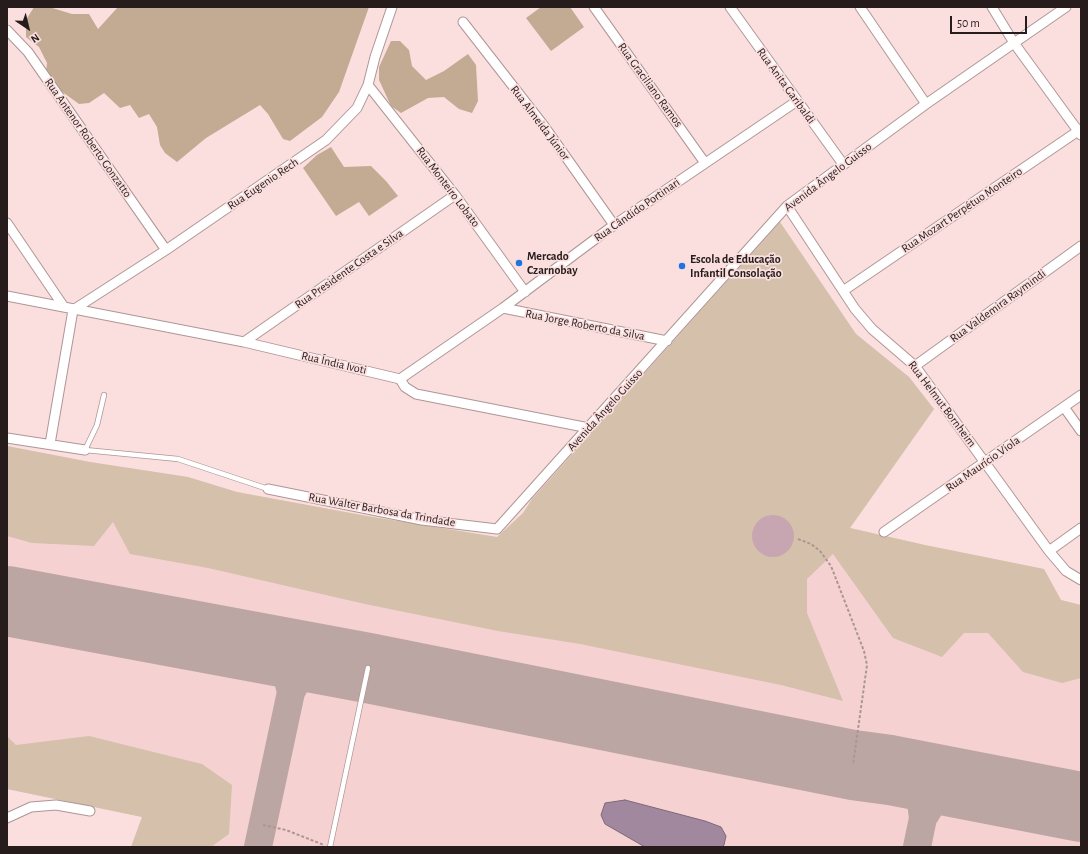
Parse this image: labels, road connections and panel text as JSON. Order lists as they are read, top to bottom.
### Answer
{
  "streets": {
    "street": [
      "Rua Graciliano Ramos",
      "Rua Anita Garibaldi",
      "Rua Almeida Júnior",
      "Rua Antenor Roberto Gonzatto",
      "Avenida Ângelo Guisso",
      "Rua Eugenio Rech",
      "Rua Monteiro Lobato",
      "Rua Cândido Portinari",
      "Rua Mozart Perpétuo Monteiro",
      "Rua Presidente Costa e Silva",
      "Rua Valdemira Raymindi",
      "Rua Jorge Roberto da Silva",
      "Rua Índia Ivoti",
      "Rua Helmut Bornheim",
      "Rua Maurício Viola",
      "Rua Walter Barbosa da Trindade"
    ]
  },
  "crossings": [
    ["Rua Graciliano Ramos", "Rua Cândido Portinari"],
    ["Rua Anita Garibaldi", "Avenida Ângelo Guisso"],
    ["Rua Anita Garibaldi", "Rua Cândido Portinari"],
    ["Rua Almeida Júnior", "Rua Cândido Portinari"],
    ["Rua Antenor Roberto Gonzatto", "Rua Eugenio Rech"],
    ["Avenida Ângelo Guisso", "Rua Jorge Roberto da Silva"],
    ["Avenida Ângelo Guisso", "Rua Helmut Bornheim"],
    ["Avenida Ângelo Guisso", "Rua Walter Barbosa da Trindade"],
    ["Rua Eugenio Rech", "Rua Monteiro Lobato"],
    ["Rua Eugenio Rech", "Rua Índia Ivoti"],
    ["Rua Monteiro Lobato", "Rua Cândido Portinari"],
    ["Rua Monteiro Lobato", "Rua Presidente Costa e Silva"],
    ["Rua Cândido Portinari", "Rua Jorge Roberto da Silva"],
    ["Rua Cândido Portinari", "Rua Índia Ivoti"],
    ["Rua Mozart Perpétuo Monteiro", "Rua Helmut Bornheim"],
    ["Rua Presidente Costa e Silva", "Rua Índia Ivoti"],
    ["Rua Valdemira Raymindi", "Rua Helmut Bornheim"],
    ["Rua Helmut Bornheim", "Rua Maurício Viola"]
  ],
  "places": ["Mercado Czarnobay", "Escola de Educação Infantil Consolação"],
  "scale_bar": "50 m",
  "north": "bottom right"
}
